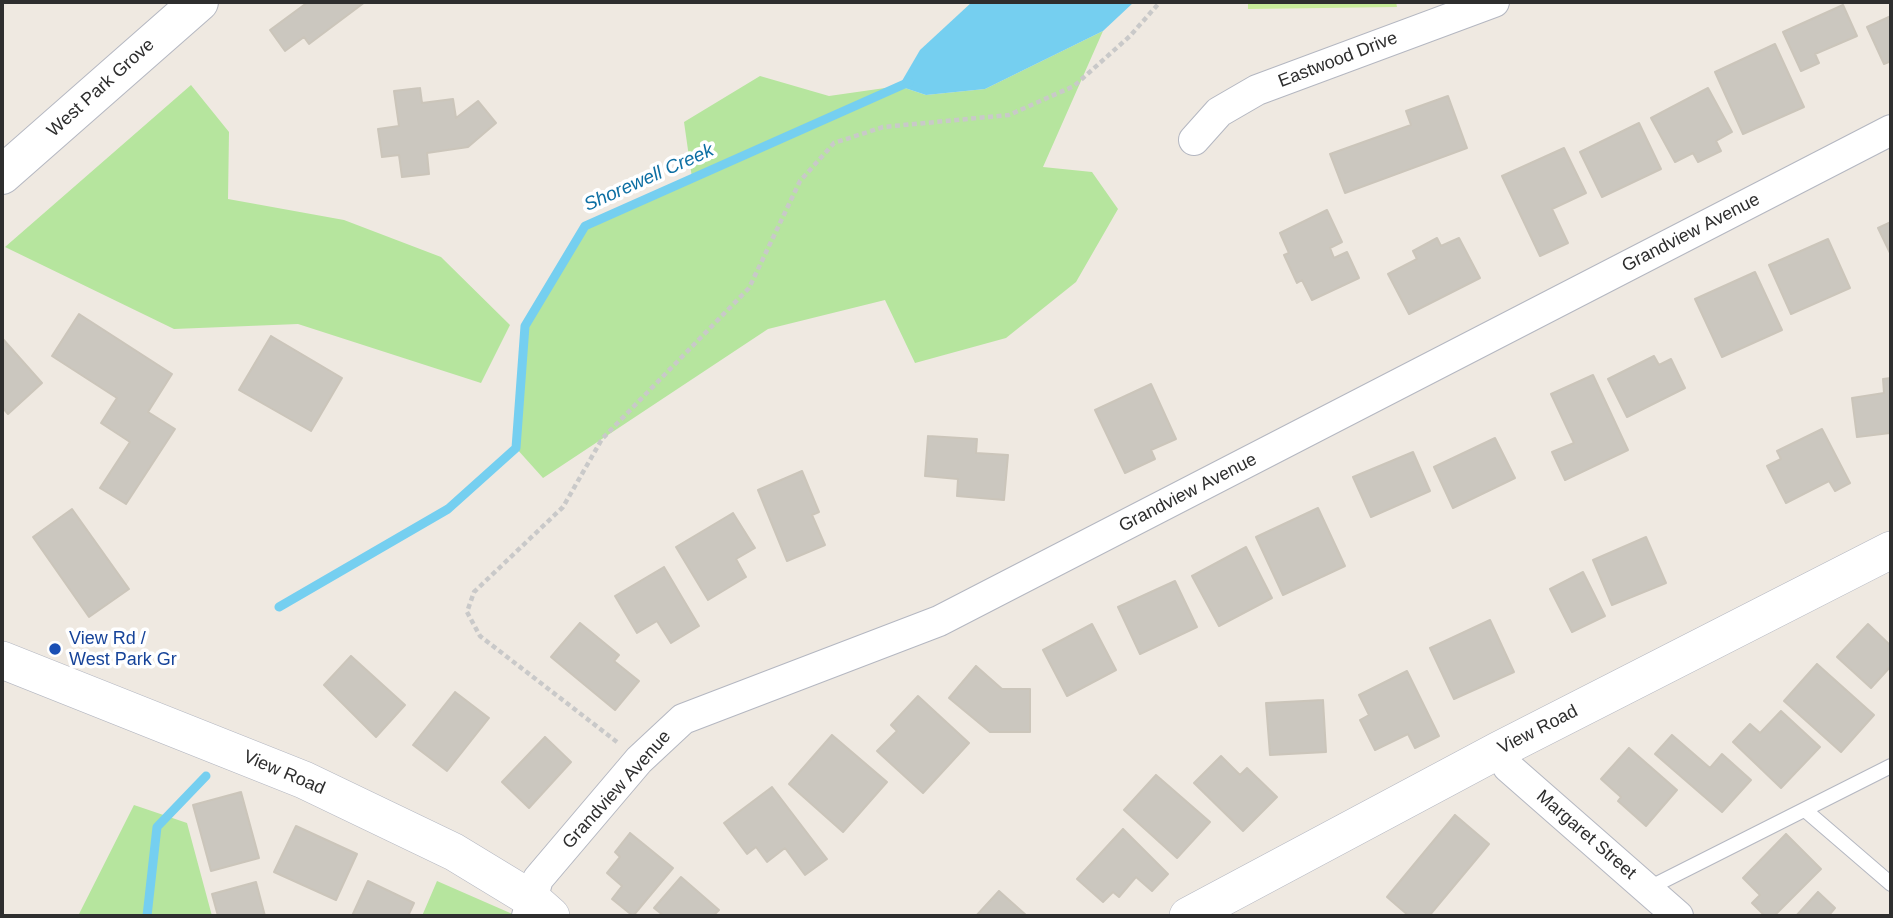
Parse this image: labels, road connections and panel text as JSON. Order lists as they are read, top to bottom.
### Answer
{
  "streets": {
    "main road": ["West Park Grove"],
    "street": [
      "Eastwood Drive",
      "Grandview Avenue",
      "View Road",
      "Margaret Street"
    ]
  },
  "crossings": [
    ["Grandview Avenue", "View Road"],
    ["View Road", "Margaret Street"]
  ],
  "water": ["Shorewell Creek"],
  "places": ["View Rd / West Park Gr"]
}
